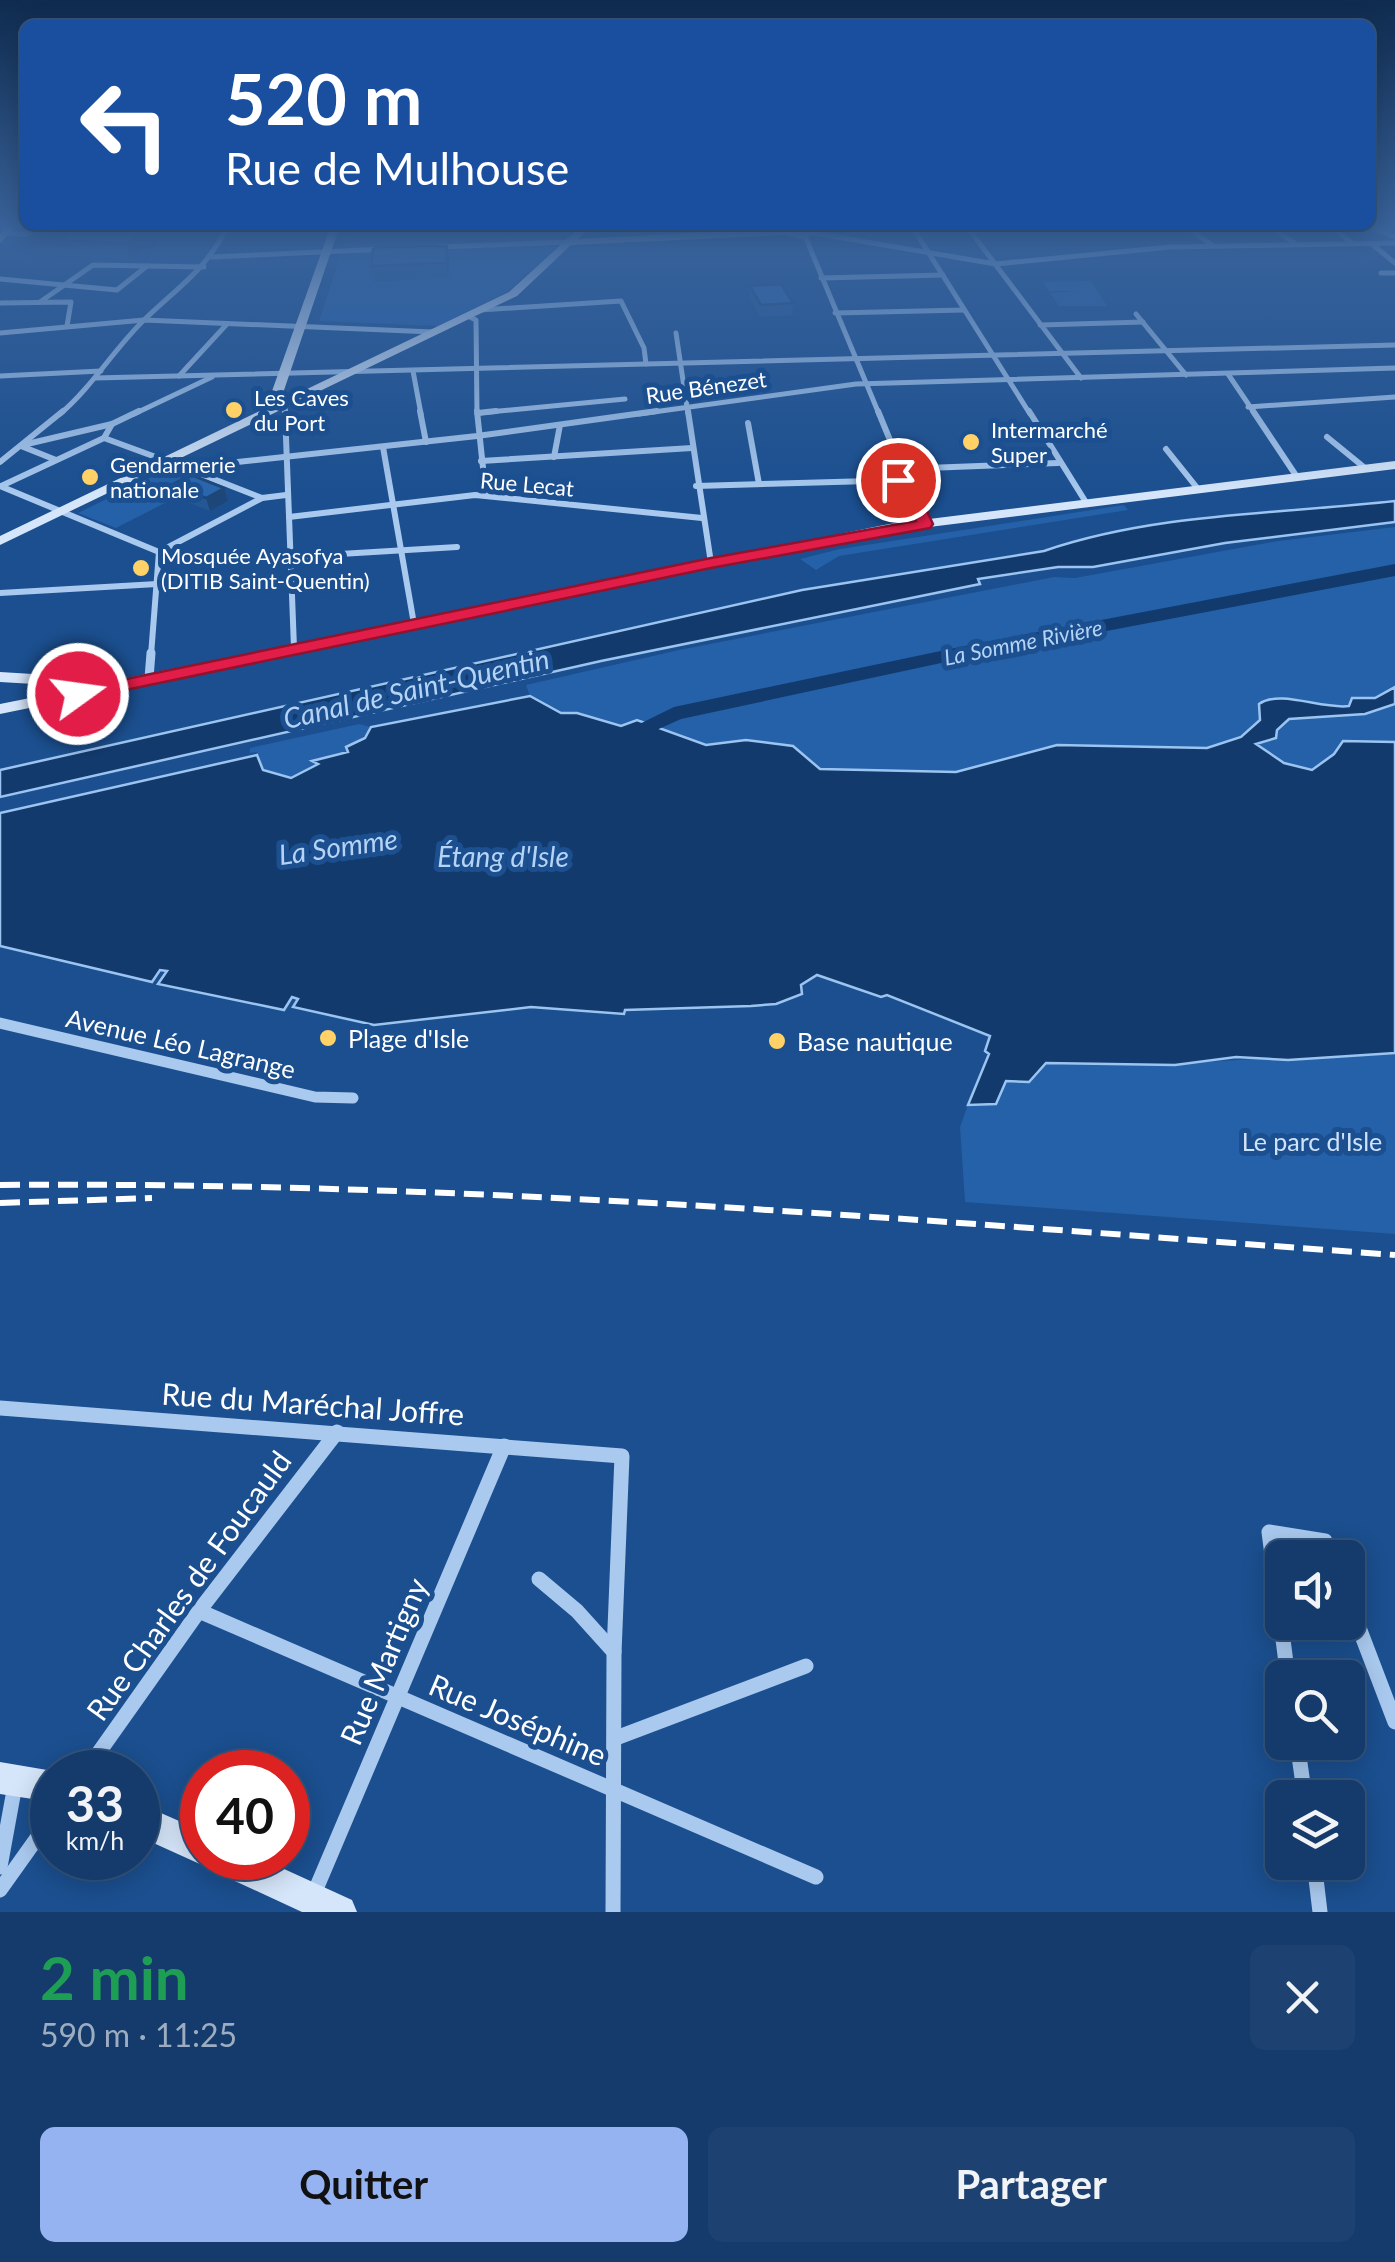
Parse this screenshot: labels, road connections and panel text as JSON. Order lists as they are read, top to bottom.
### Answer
{
  "streets": {
    "street": [
      "Rue Bénezet",
      "Rue Lecat",
      "Avenue Léo Lagrange",
      "Rue du Maréchal Joffre",
      "Rue Charles de Foucauld",
      "Rue Martigny",
      "Rue Joséphine"
    ]
  },
  "crossings": [
    ["Rue du Maréchal Joffre", "Rue Charles de Foucauld"],
    ["Rue du Maréchal Joffre", "Rue Martigny"],
    ["Rue Charles de Foucauld", "Rue Joséphine"],
    ["Rue Martigny", "Rue Joséphine"]
  ],
  "water": [
    "La Somme Rivière",
    "Canal de Saint-Quentin",
    "La Somme",
    "Étang d'Isle"
  ],
  "parks": ["Le parc d'Isle"],
  "places": [
    "Les Caves du Port",
    "Intermarché Super",
    "Gendarmerie nationale",
    "Mosquée Ayasofya (DITIB Saint-Quentin)",
    "Plage d'Isle",
    "Base nautique"
  ],
  "page": {
    "turn": ["520 m", "Rue de Mulhouse"],
    "speed": "33 km/h",
    "limit": "40",
    "heading": ["2 min", "590 m · 11:25"],
    "buttons": ["Quitter", "Partager"]
  }
}
